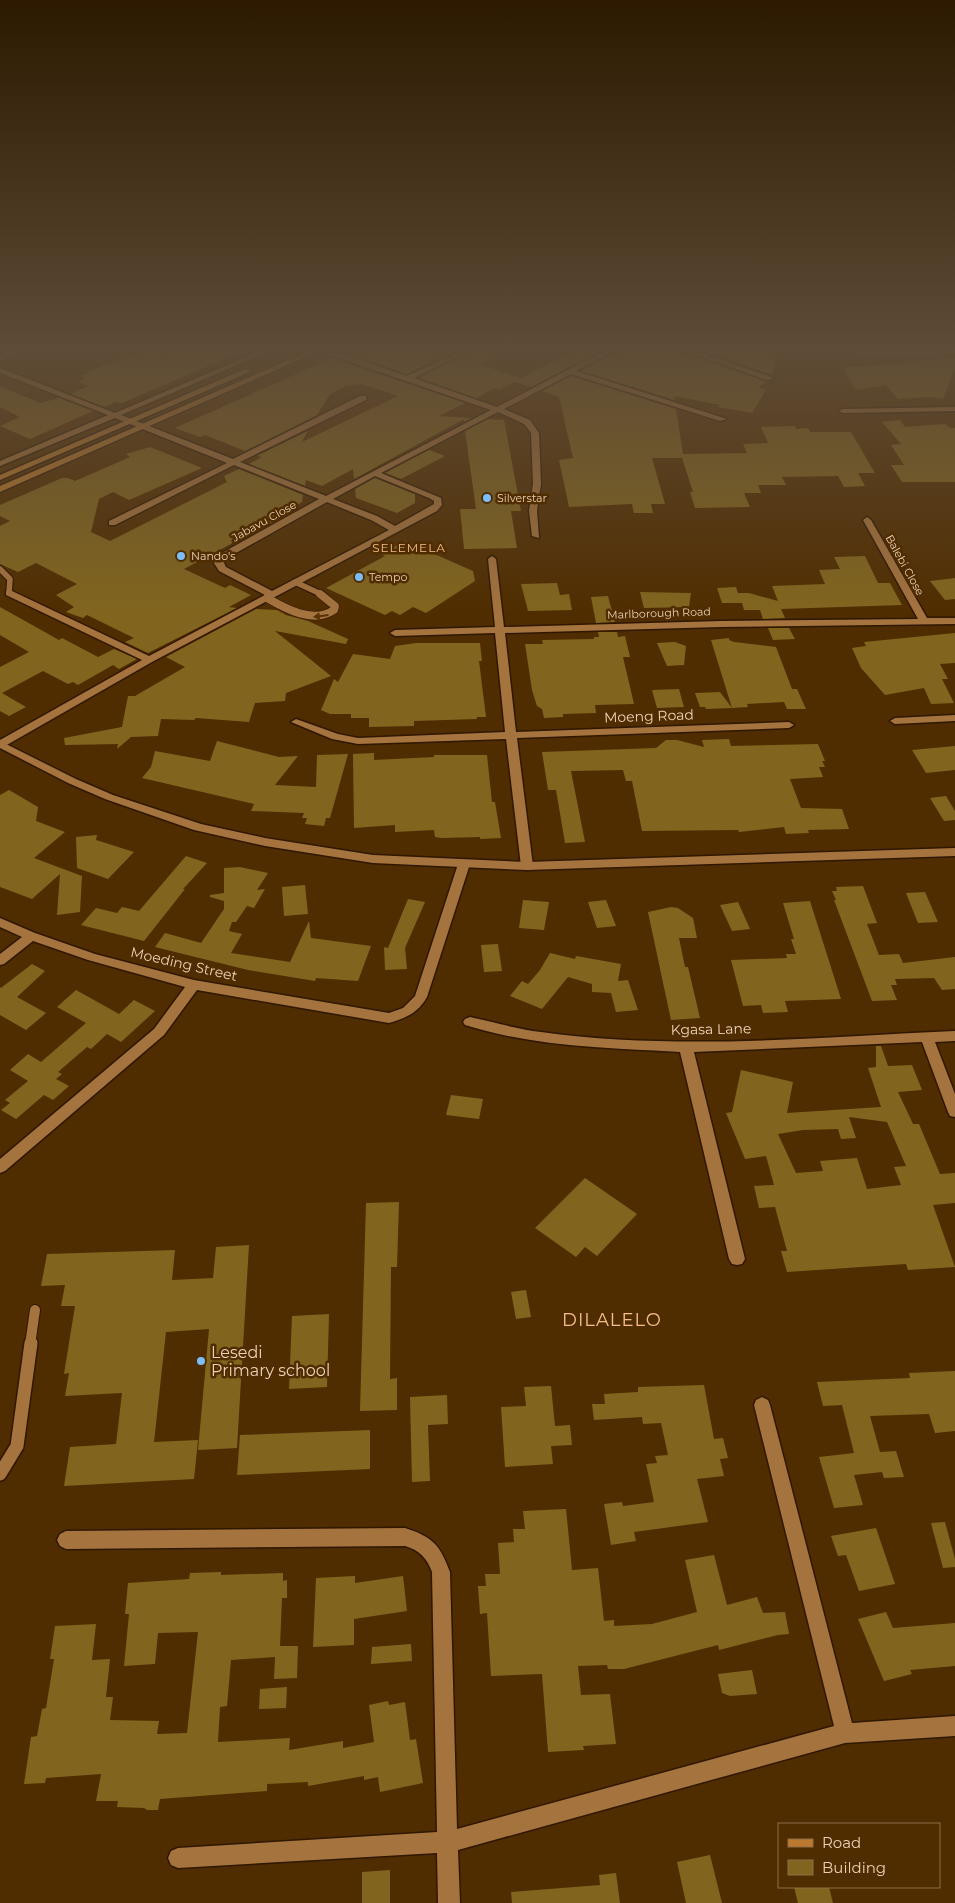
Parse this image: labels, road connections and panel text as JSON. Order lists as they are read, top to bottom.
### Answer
{
  "streets": {
    "street": [
      "Jabavu Close",
      "Balebi Close",
      "Marlborough Road",
      "Moeng Road",
      "Moeding Street",
      "Kgasa Lane"
    ]
  },
  "crossings": [
    ["Balebi Close", "Marlborough Road"]
  ],
  "districts": ["SELEMELA", "DILALELO"],
  "places": [
    "Silverstar",
    "Nando's",
    "Tempo",
    "Lesedi Primary school"
  ],
  "legend": ["Road", "Building"]
}
